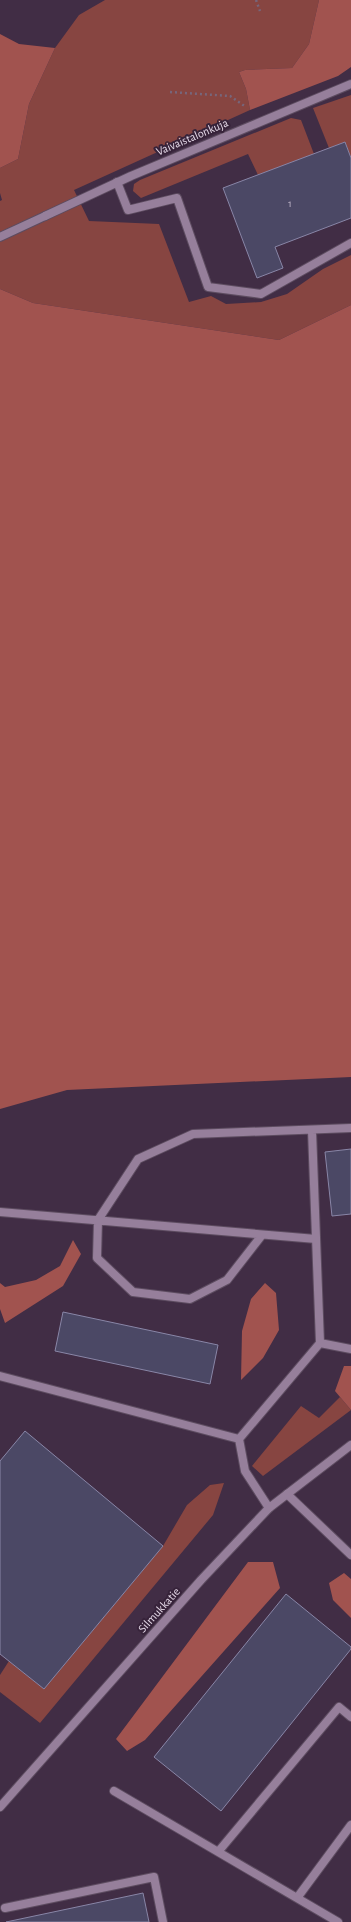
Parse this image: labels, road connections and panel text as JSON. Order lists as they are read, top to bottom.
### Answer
{
  "streets": {
    "street": ["Vaivaistalonkuja", "Silmukkatie"]
  },
  "house_numbers": ["1"]
}
